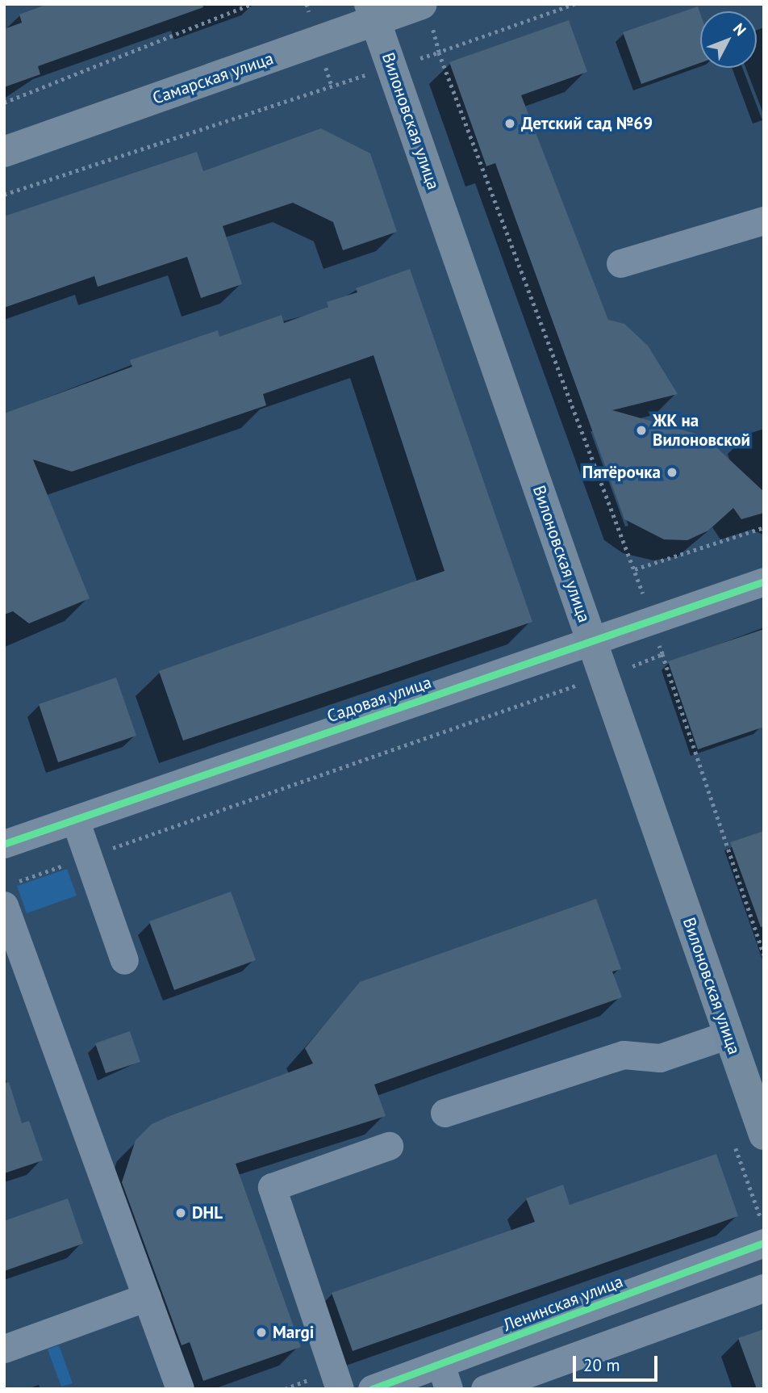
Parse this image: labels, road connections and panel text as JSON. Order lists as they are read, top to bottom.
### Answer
{
  "streets": {
    "main road": ["Самарская улица", "Вилоновская улица"],
    "street": ["Садовая улица", "Ленинская улица"]
  },
  "crossings": [
    ["Самарская улица", "Вилоновская улица"],
    ["Вилоновская улица", "Садовая улица"]
  ],
  "places": [
    "Детский сад №69",
    "ЖК на Вилоновской",
    "Пятёрочка",
    "DHL",
    "Margi"
  ],
  "scale_bar": "20 m",
  "north": "top right"
}
